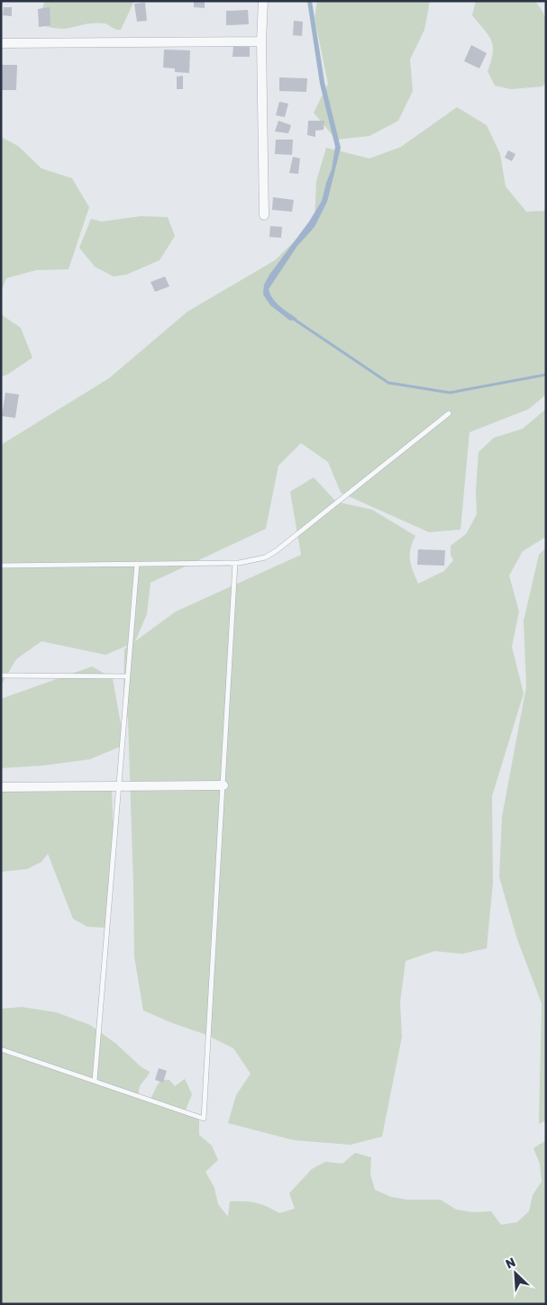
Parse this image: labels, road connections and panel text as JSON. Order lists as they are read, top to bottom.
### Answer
{
  "north": "top left"
}
